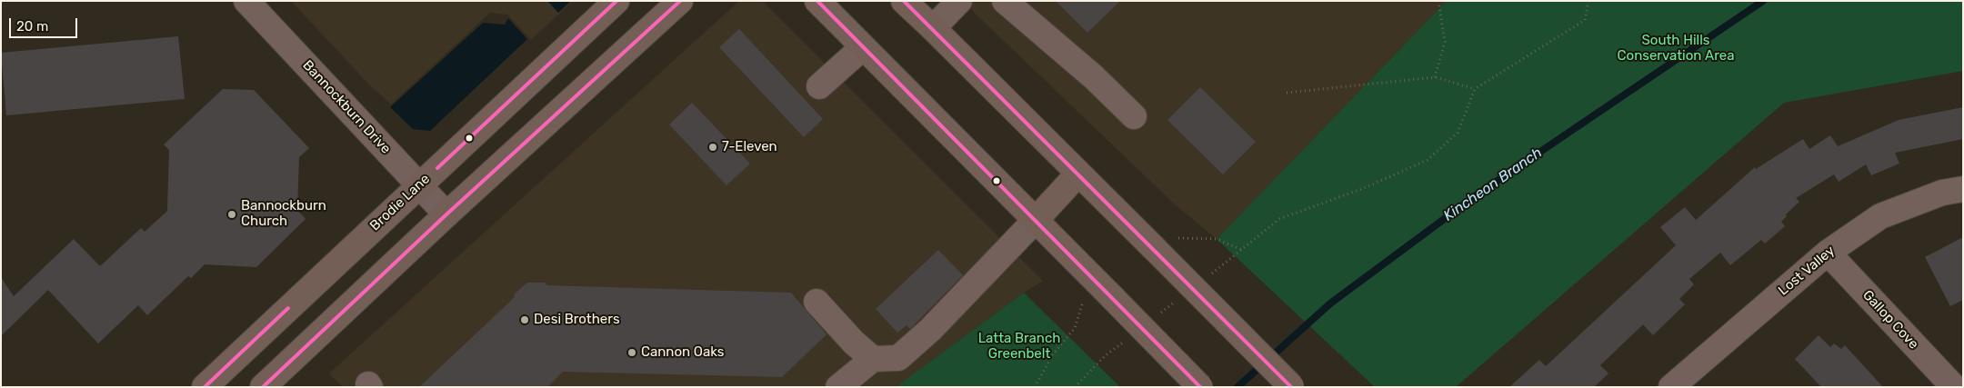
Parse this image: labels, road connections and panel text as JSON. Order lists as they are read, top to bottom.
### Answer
{
  "streets": {
    "main road": ["Brodie Lane"],
    "street": ["Bannockburn Drive", "Lost Valley", "Gallop Cove"]
  },
  "crossings": [
    ["Bannockburn Drive", "Brodie Lane"],
    ["Lost Valley", "Gallop Cove"]
  ],
  "water": ["Kincheon Branch"],
  "parks": ["South Hills Conservation Area", "Latta Branch Greenbelt"],
  "places": [
    "7-Eleven",
    "Bannockburn Church",
    "Desi Brothers",
    "Cannon Oaks"
  ],
  "scale_bar": "20 m"
}
